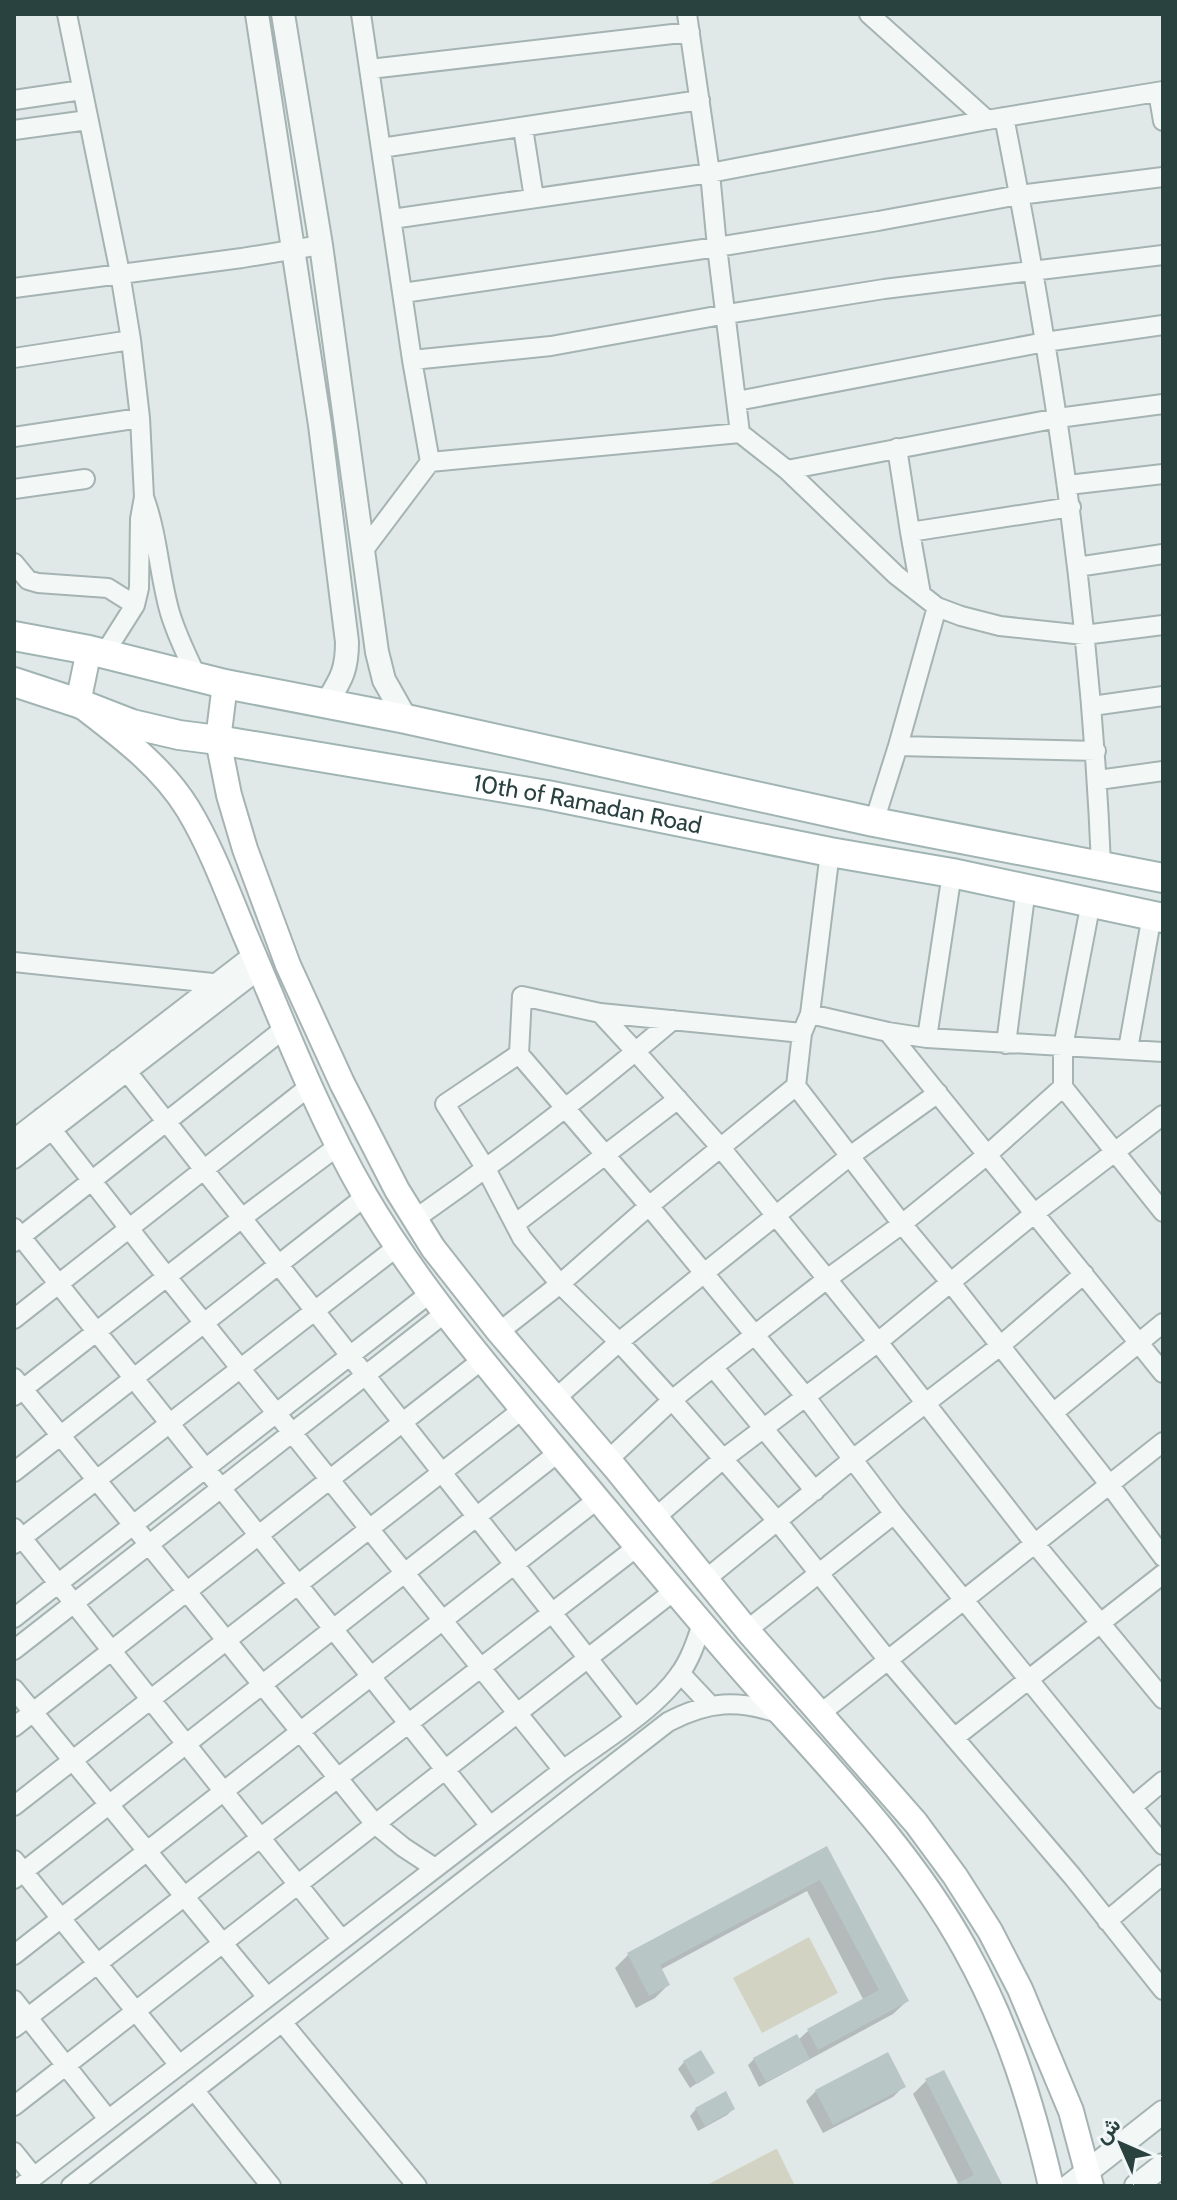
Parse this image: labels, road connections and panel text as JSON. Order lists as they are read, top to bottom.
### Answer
{
  "streets": {
    "main road": ["10th of Ramadan Road"]
  },
  "north": "top left"
}
